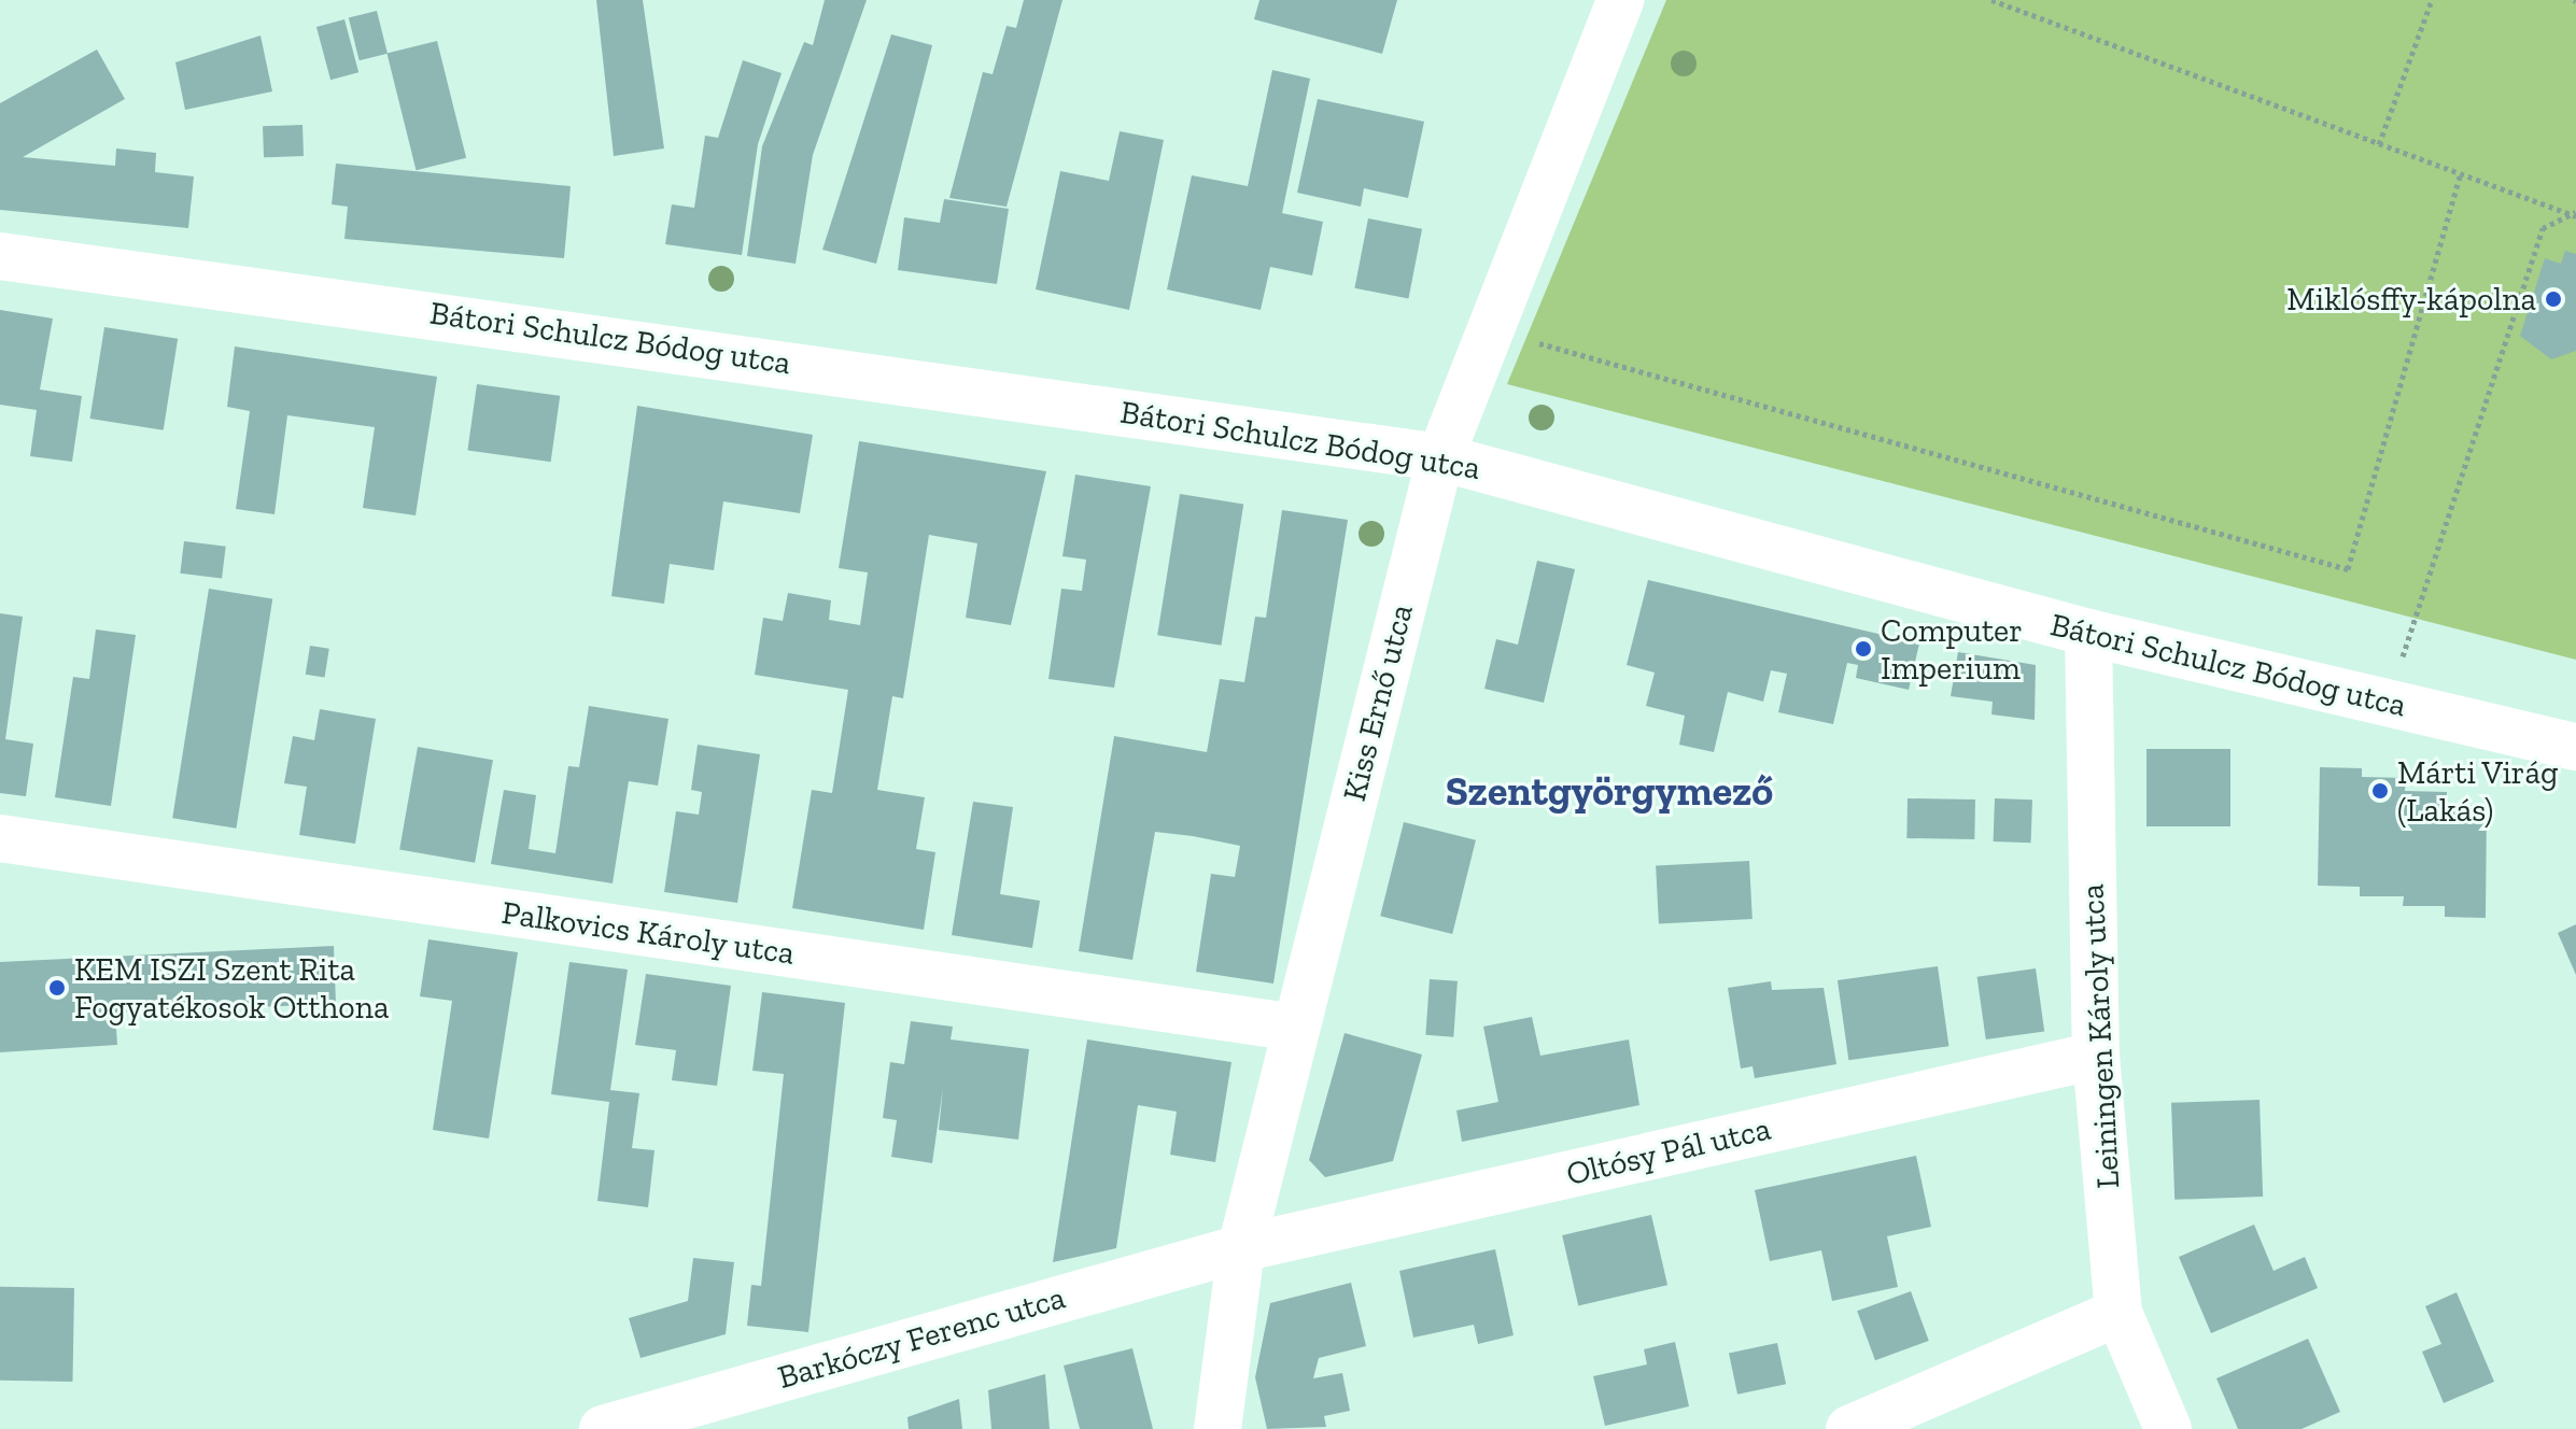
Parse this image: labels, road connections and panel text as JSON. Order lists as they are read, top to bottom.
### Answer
{
  "streets": {
    "street": [
      "Bátori Schulcz Bódog utca",
      "Kiss Ernő utca",
      "Palkovics Károly utca",
      "Leiningen Károly utca",
      "Oltósy Pál utca",
      "Barkóczy Ferenc utca"
    ]
  },
  "crossings": [
    ["Bátori Schulcz Bódog utca", "Kiss Ernő utca"],
    ["Bátori Schulcz Bódog utca", "Leiningen Károly utca"],
    ["Kiss Ernő utca", "Palkovics Károly utca"],
    ["Kiss Ernő utca", "Oltósy Pál utca"],
    ["Kiss Ernő utca", "Barkóczy Ferenc utca"],
    ["Leiningen Károly utca", "Oltósy Pál utca"],
    ["Oltósy Pál utca", "Barkóczy Ferenc utca"]
  ],
  "districts": ["Szentgyörgymező"],
  "places": [
    "Miklósffy-kápolna",
    "Computer Imperium",
    "Márti Virág (Lakás)",
    "KEM ISZI Szent Rita Fogyatékosok Otthona"
  ]
}
